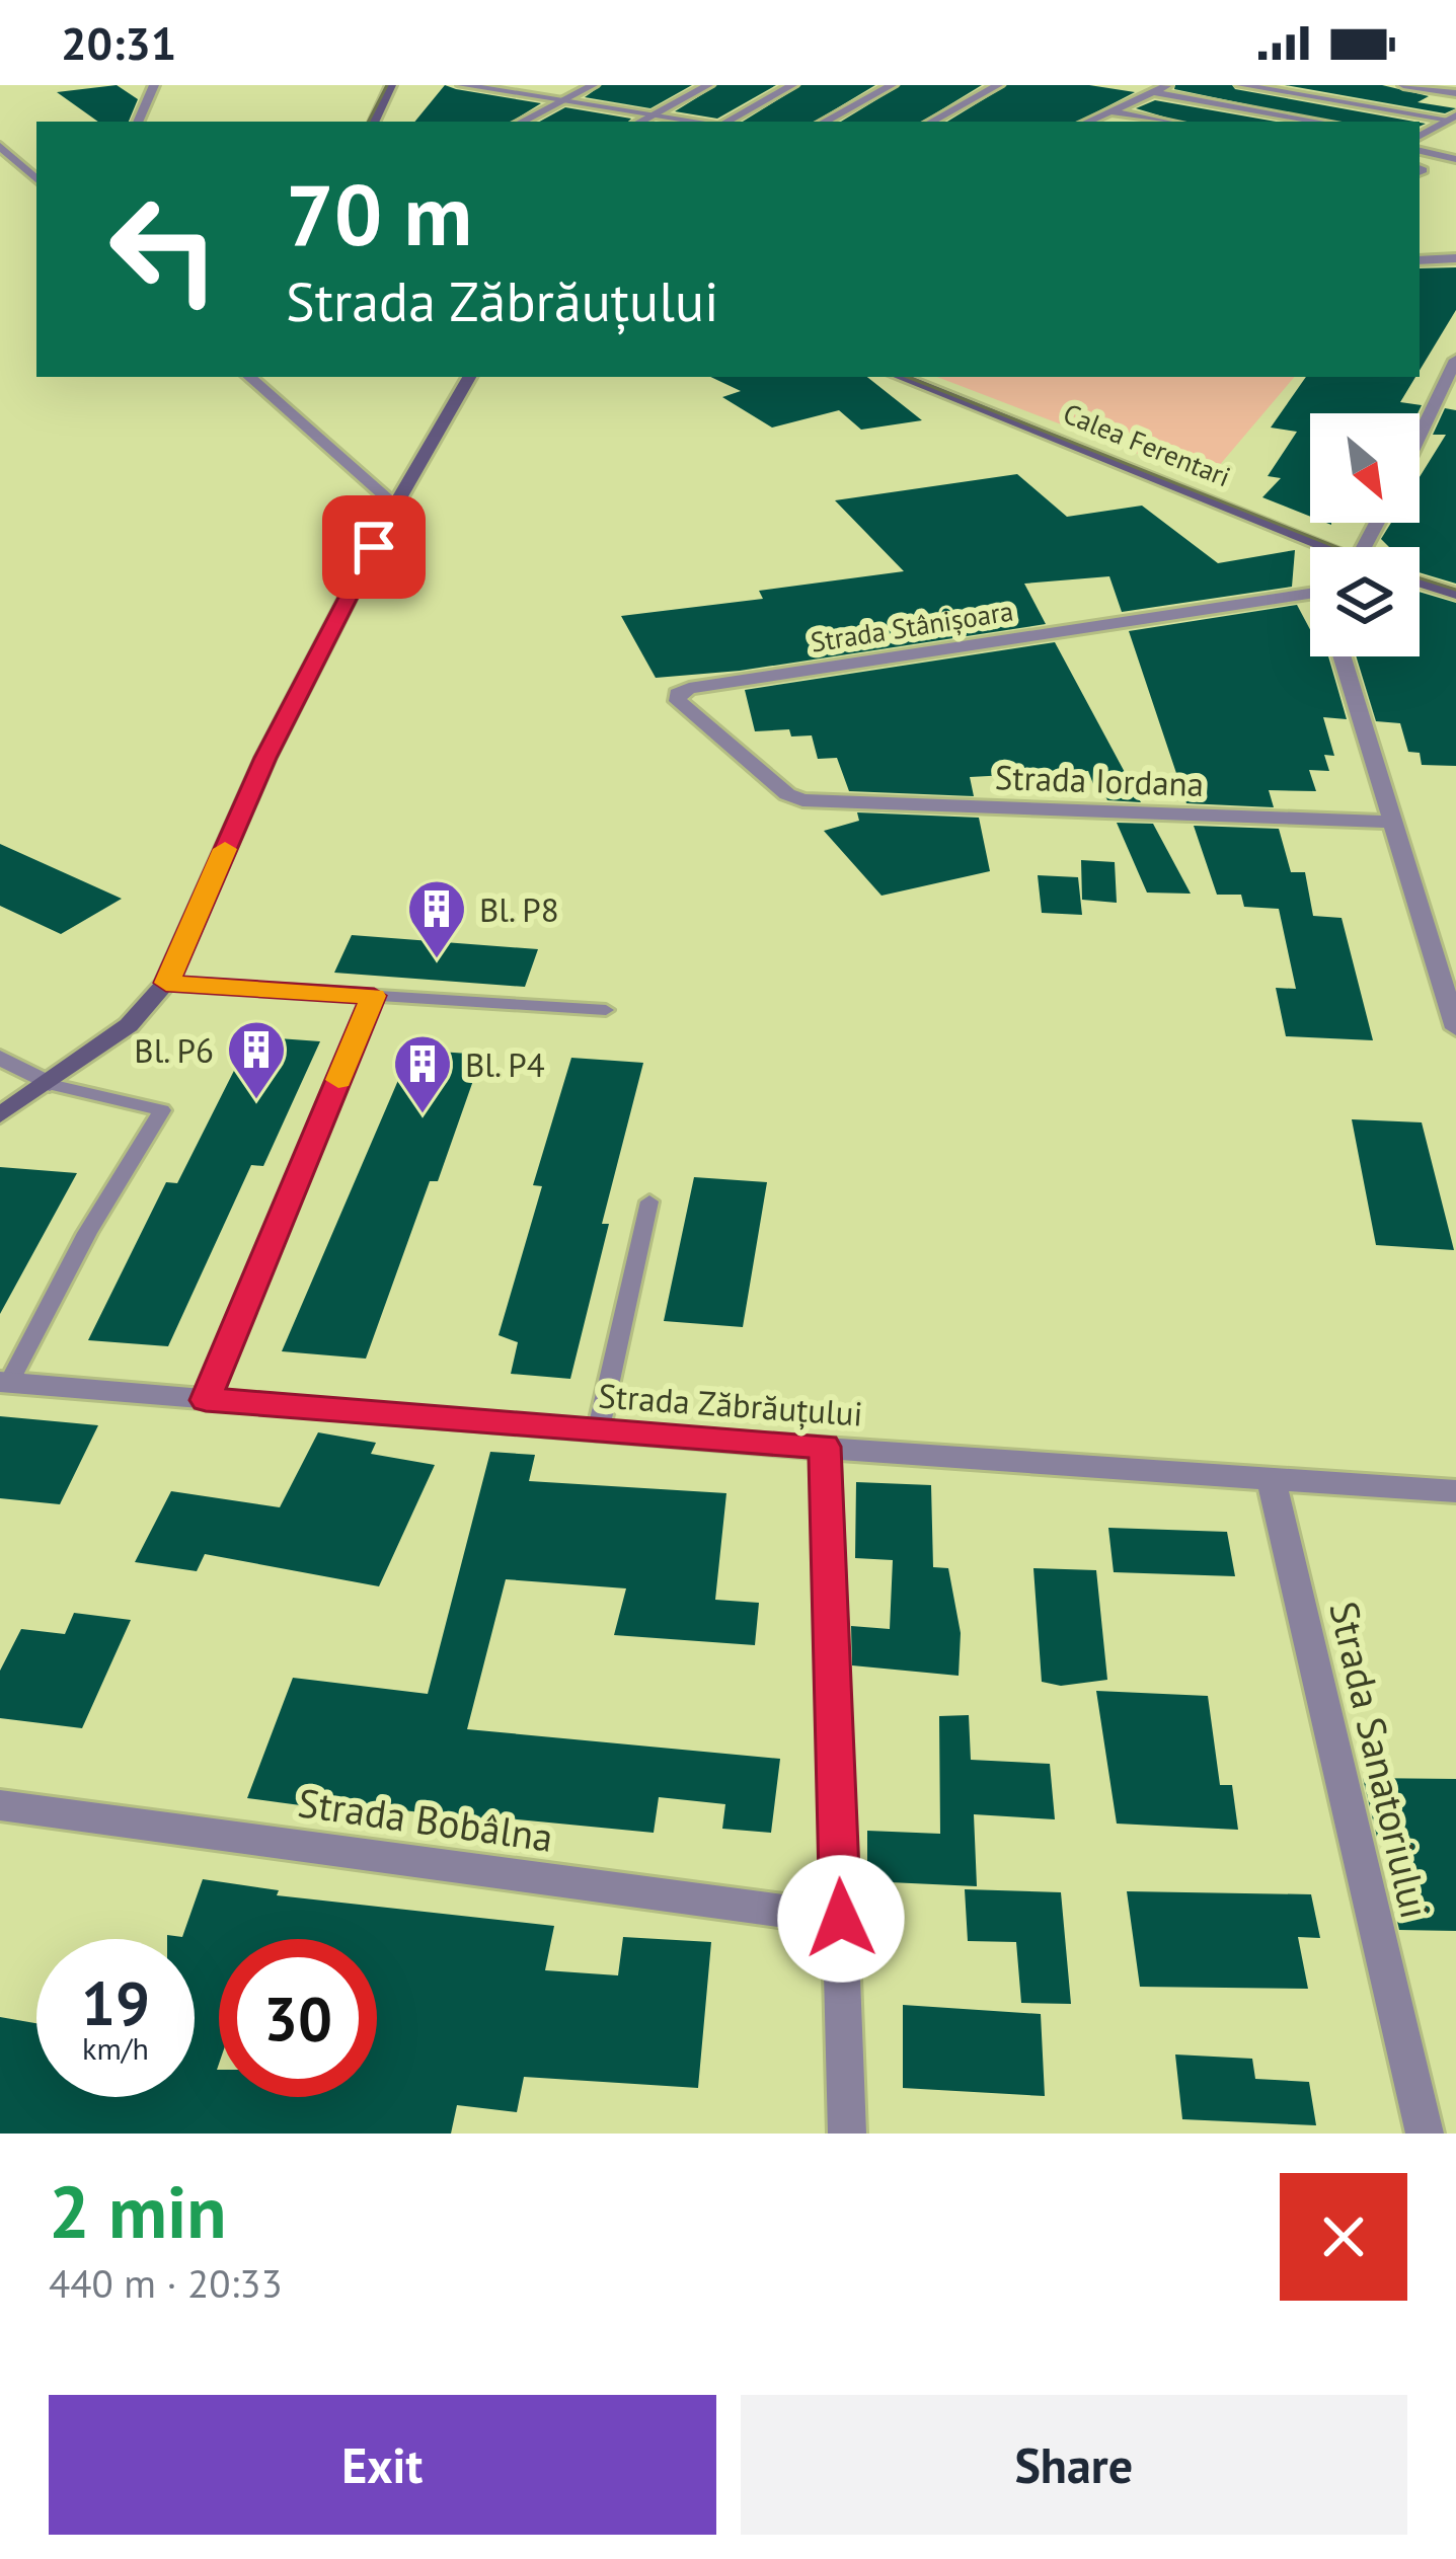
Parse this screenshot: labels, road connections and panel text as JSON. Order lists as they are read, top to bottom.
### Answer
{
  "streets": {
    "main road": ["Calea Ferentari"],
    "street": [
      "Strada Stânișoara",
      "Strada Iordana",
      "Strada Zăbrăuțului",
      "Strada Sanatoriului",
      "Strada Bobâlna"
    ]
  },
  "crossings": [
    ["Strada Stânișoara", "Strada Iordana"],
    ["Strada Zăbrăuțului", "Strada Sanatoriului"]
  ],
  "places": {
    "building": ["Bl. P8", "Bl. P6", "Bl. P4"]
  },
  "north": "bottom right",
  "page": {
    "status": "20:31",
    "turn": ["70 m", "Strada Zăbrăuțului"],
    "speed": "19 km/h",
    "limit": "30",
    "heading": ["2 min", "440 m · 20:33"],
    "buttons": ["Exit", "Share"]
  }
}
